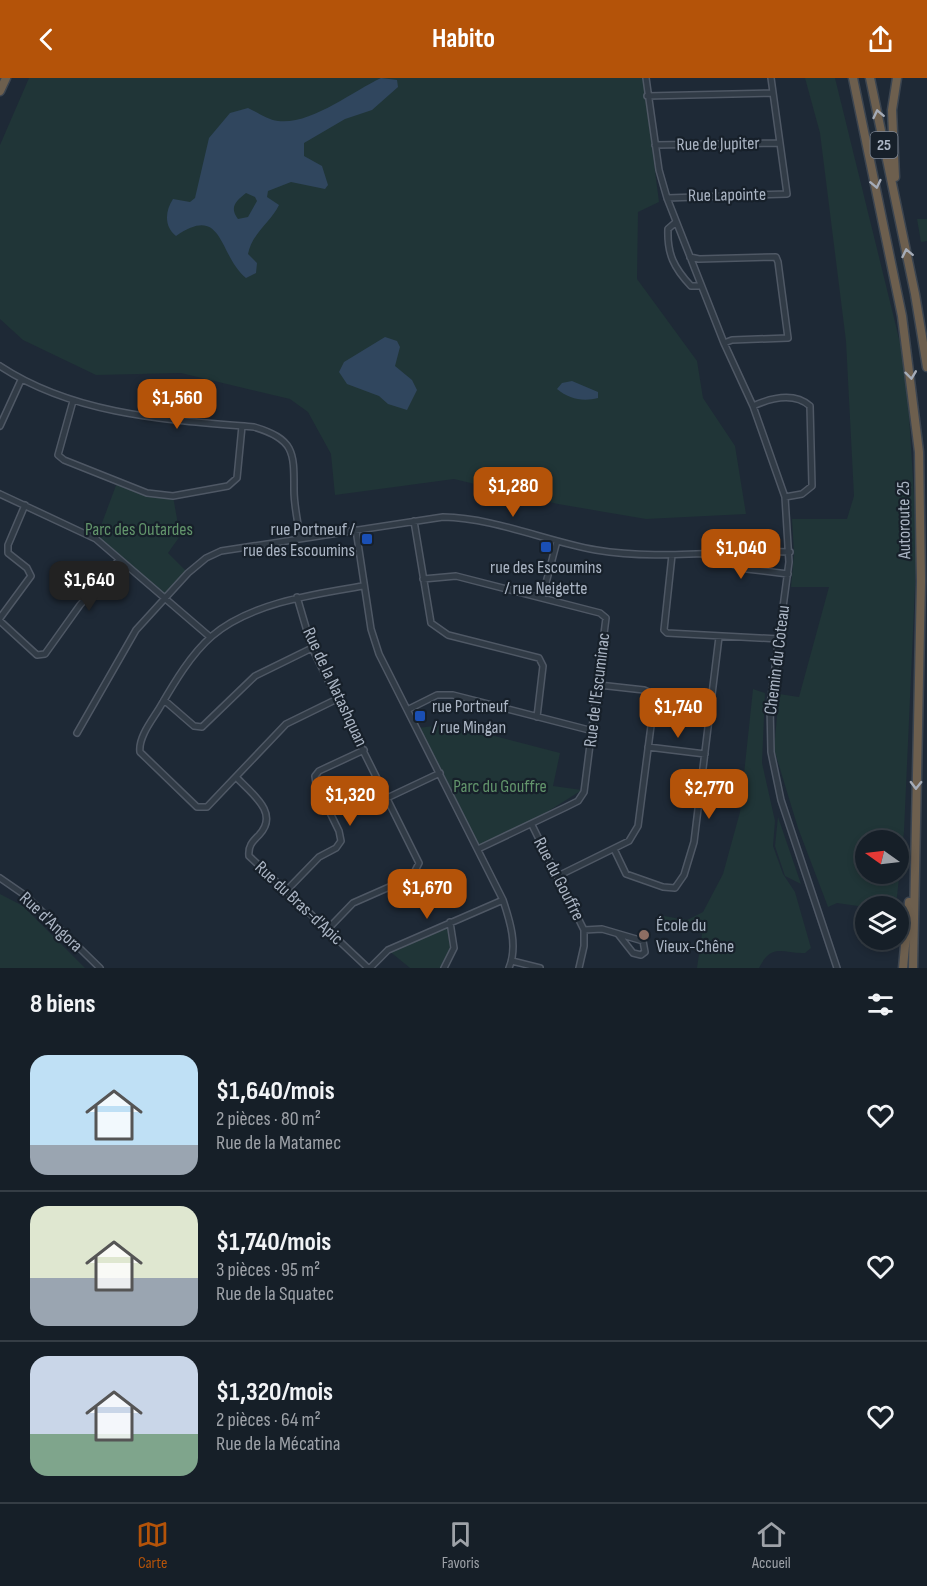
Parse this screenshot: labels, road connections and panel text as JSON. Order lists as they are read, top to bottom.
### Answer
{
  "streets": {
    "highway": ["25", "Autoroute 25"],
    "street": [
      "Rue de Jupiter",
      "Rue Lapointe",
      "Chemin du Coteau",
      "Rue de la Natashquan",
      "Rue de l'Escuminac",
      "Rue du Gouffre",
      "Rue du Bras-d'Apic",
      "Rue d'Angora"
    ]
  },
  "crossings": [
    ["Rue de Jupiter", "Rue Lapointe"],
    ["Rue de Jupiter", "Chemin du Coteau"],
    ["Rue Lapointe", "Chemin du Coteau"],
    ["Rue de la Natashquan", "Rue du Bras-d'Apic"],
    ["Rue de l'Escuminac", "Rue du Gouffre"]
  ],
  "parks": ["Parc des Outardes", "Parc du Gouffre"],
  "places": {
    "transit": ["rue Portneuf / rue des Escoumins", "rue des Escoumins / rue Neigette", "rue Portneuf / rue Mingan"],
    "other": ["École du Vieux-Chêne"]
  },
  "north": "left",
  "page": {
    "header": "Habito",
    "price": [
      "$1,560",
      "$1,280",
      "$1,040",
      "$1,640",
      "$1,740",
      "$2,770",
      "$1,320",
      "$1,670"
    ],
    "heading": "8 biens",
    "list": [
      {
        "name": "$1,640/mois",
        "note": "2 pièces · 80 m² · Rue de la Matamec"
      },
      {
        "name": "$1,740/mois",
        "note": "3 pièces · 95 m² · Rue de la Squatec"
      },
      {
        "name": "$1,320/mois",
        "note": "2 pièces · 64 m² · Rue de la Mécatina"
      }
    ],
    "tabs": ["Carte", "Favoris", "Accueil"]
  }
}
